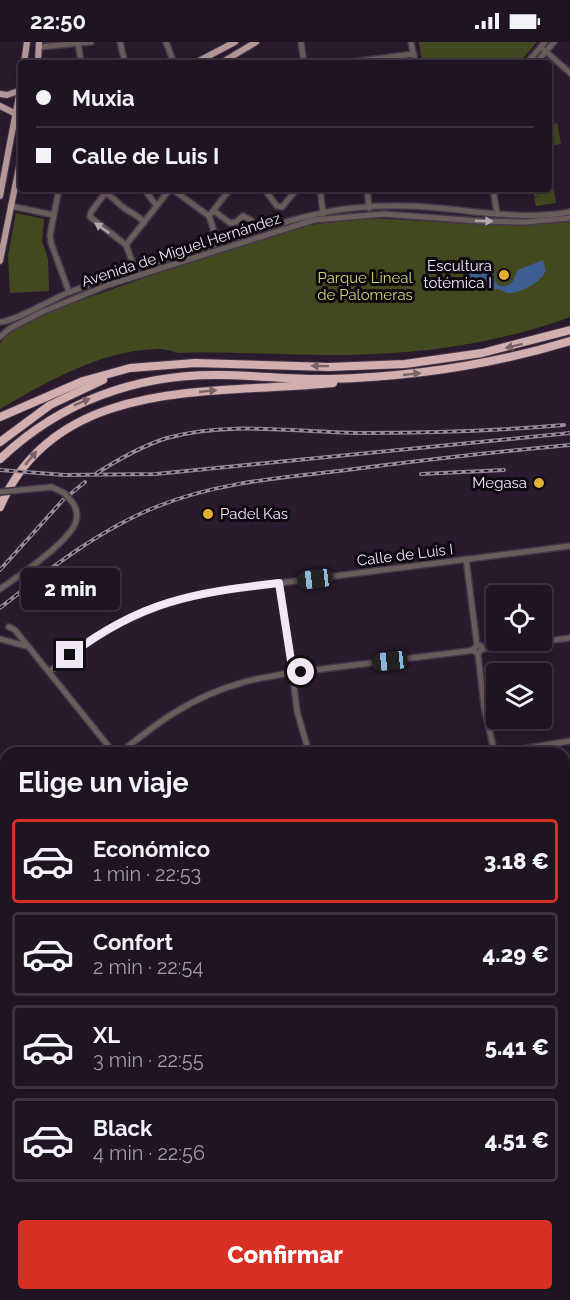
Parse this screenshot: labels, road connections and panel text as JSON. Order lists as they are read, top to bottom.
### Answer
{
  "streets": {
    "street": ["Avenida de Miguel Hernández", "Calle de Luis I"]
  },
  "parks": ["Parque Lineal de Palomeras"],
  "places": ["Escultura totémica I", "Megasa", "Padel Kas"],
  "page": {
    "status": "22:50",
    "banner": ["Muxia", "Calle de Luis I"],
    "bubble": "2 min",
    "heading": "Elige un viaje",
    "list": [
      {
        "name": "Económico",
        "note": "1 min · 22:53",
        "value": "3.18 €"
      },
      {
        "name": "Confort",
        "note": "2 min · 22:54",
        "value": "4.29 €"
      },
      {
        "name": "XL",
        "note": "3 min · 22:55",
        "value": "5.41 €"
      },
      {
        "name": "Black",
        "note": "4 min · 22:56",
        "value": "4.51 €"
      }
    ],
    "buttons": "Confirmar"
  }
}
